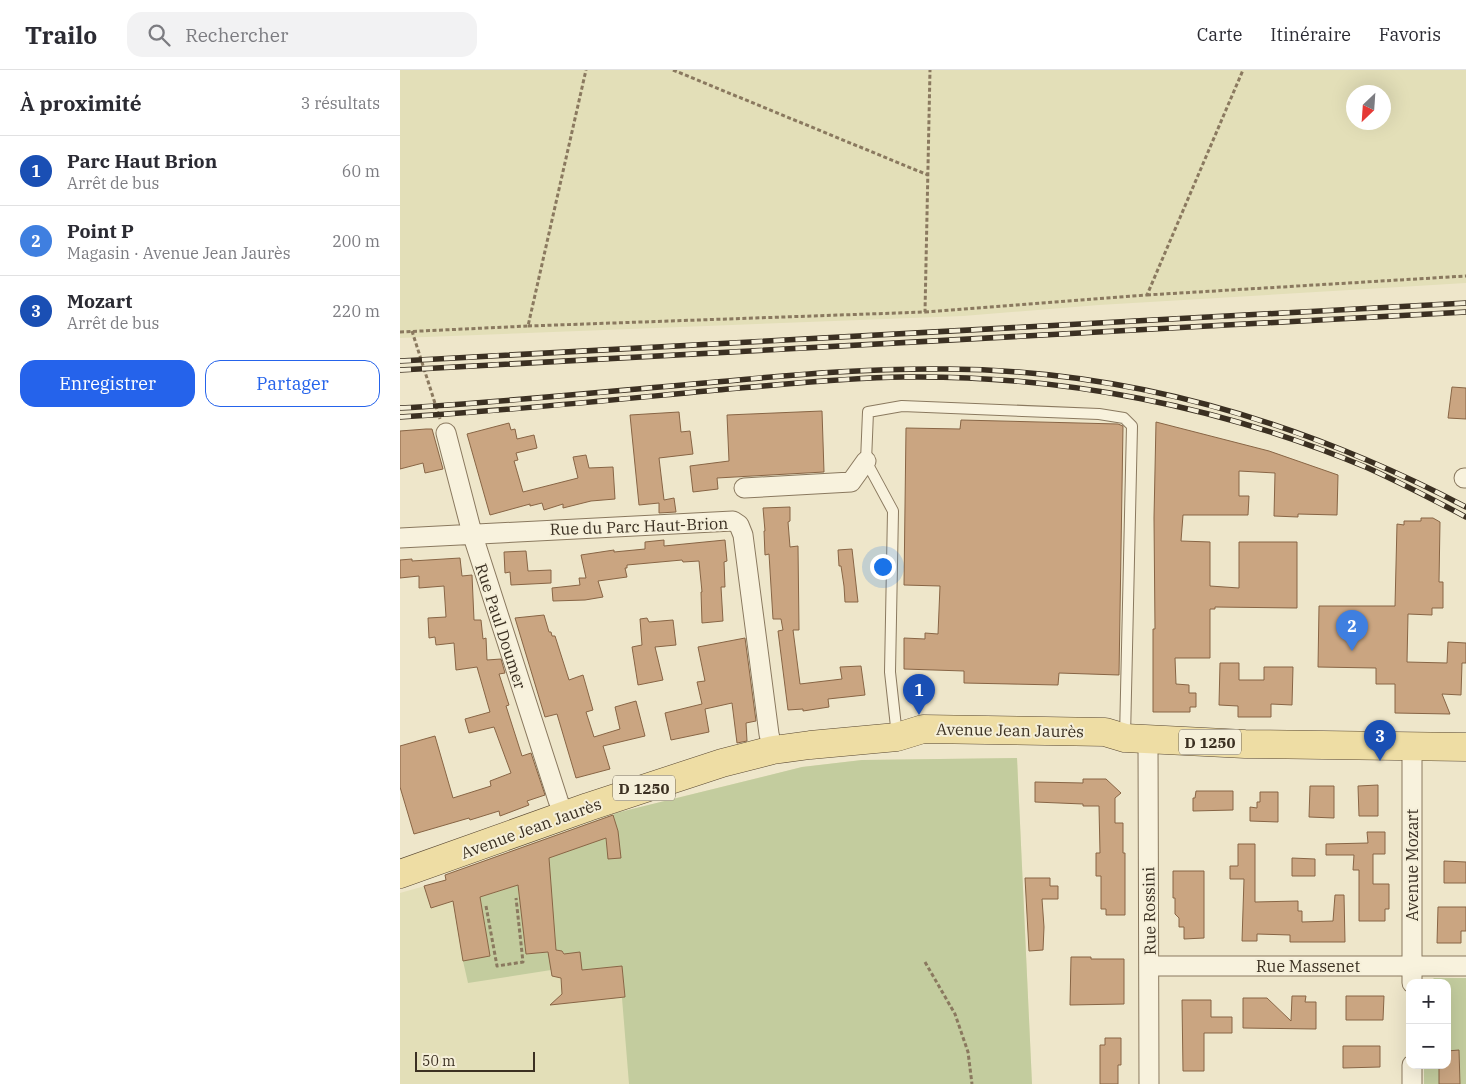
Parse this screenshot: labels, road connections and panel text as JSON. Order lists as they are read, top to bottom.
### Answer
{
  "streets": {
    "main road": ["Avenue Jean Jaurès", "D 1250"],
    "street": [
      "Rue du Parc Haut-Brion",
      "Rue Paul Doumer",
      "Avenue Mozart",
      "Rue Rossini",
      "Rue Massenet"
    ]
  },
  "crossings": [
    ["Rue du Parc Haut-Brion", "Rue Paul Doumer"],
    ["Rue du Parc Haut-Brion", "Avenue Jean Jaurès"],
    ["Rue Paul Doumer", "Avenue Jean Jaurès"],
    ["Avenue Jean Jaurès", "Avenue Mozart"],
    ["Avenue Jean Jaurès", "Rue Rossini"],
    ["Avenue Mozart", "Rue Massenet"],
    ["Rue Rossini", "Rue Massenet"]
  ],
  "scale_bar": "50 m",
  "north": "bottom left",
  "page": {
    "header": "Trailo",
    "search": "Rechercher",
    "nav": ["Carte", "Itinéraire", "Favoris"],
    "heading": ["À proximité", "3 résultats"],
    "list": [
      {
        "mark": "1",
        "name": "Parc Haut Brion",
        "note": "Arrêt de bus",
        "value": "60 m"
      },
      {
        "mark": "2",
        "name": "Point P",
        "note": "Magasin · Avenue Jean Jaurès",
        "value": "200 m"
      },
      {
        "mark": "3",
        "name": "Mozart",
        "note": "Arrêt de bus",
        "value": "220 m"
      }
    ],
    "buttons": ["Enregistrer", "Partager"],
    "pins": ["2", "1", "3"],
    "map_buttons": ["+", "−"],
    "scale": "50 m"
  }
}
